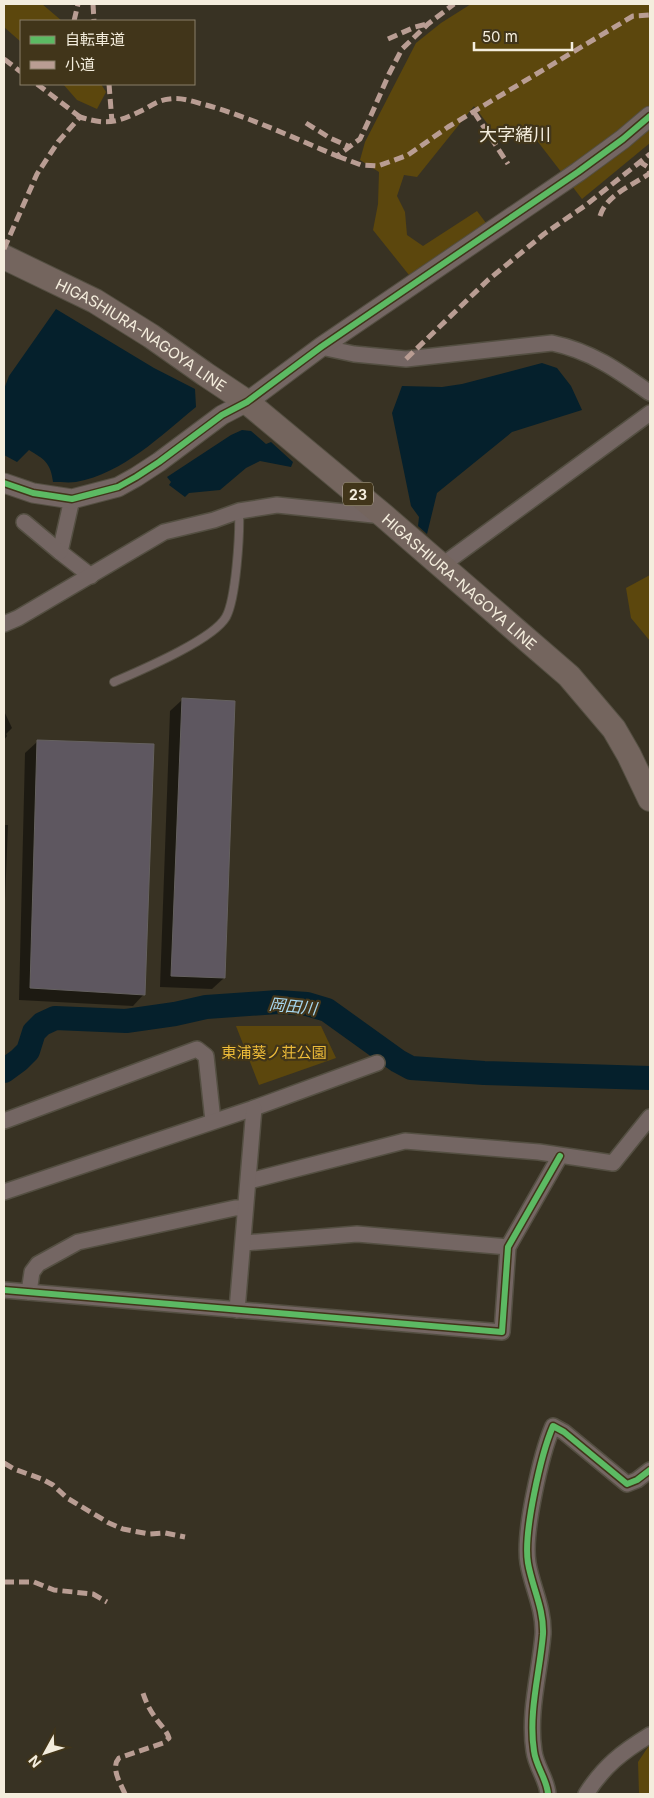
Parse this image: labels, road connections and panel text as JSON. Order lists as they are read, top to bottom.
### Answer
{
  "streets": {
    "main road": ["HIGASHIURA-NAGOYA LINE", "23"]
  },
  "districts": ["大字緒川"],
  "water": ["岡田川"],
  "parks": ["東浦葵ノ荘公園"],
  "legend": ["自転車道", "小道"],
  "scale_bar": "50 m",
  "north": "bottom left"
}
